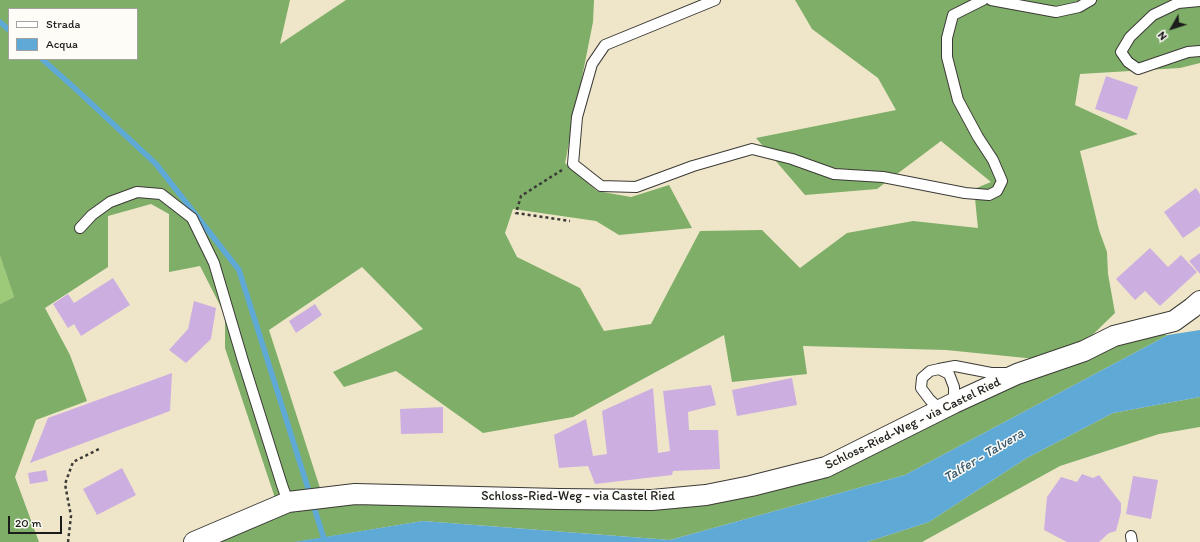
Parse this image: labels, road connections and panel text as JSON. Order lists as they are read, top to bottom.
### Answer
{
  "streets": {
    "street": ["Schloss-Ried-Weg - via Castel Ried"]
  },
  "water": ["Talfer - Talvera"],
  "legend": ["Strada", "Acqua"],
  "scale_bar": "20 m",
  "north": "bottom left"
}
